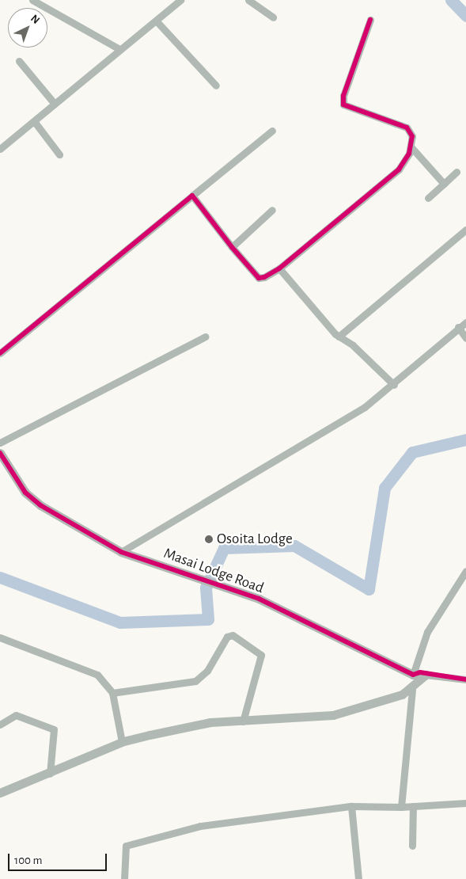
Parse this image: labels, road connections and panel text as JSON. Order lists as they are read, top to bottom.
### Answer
{
  "streets": {
    "street": ["Masai Lodge Road"]
  },
  "places": ["Osoita Lodge"],
  "scale_bar": "100 m",
  "north": "top right"
}
